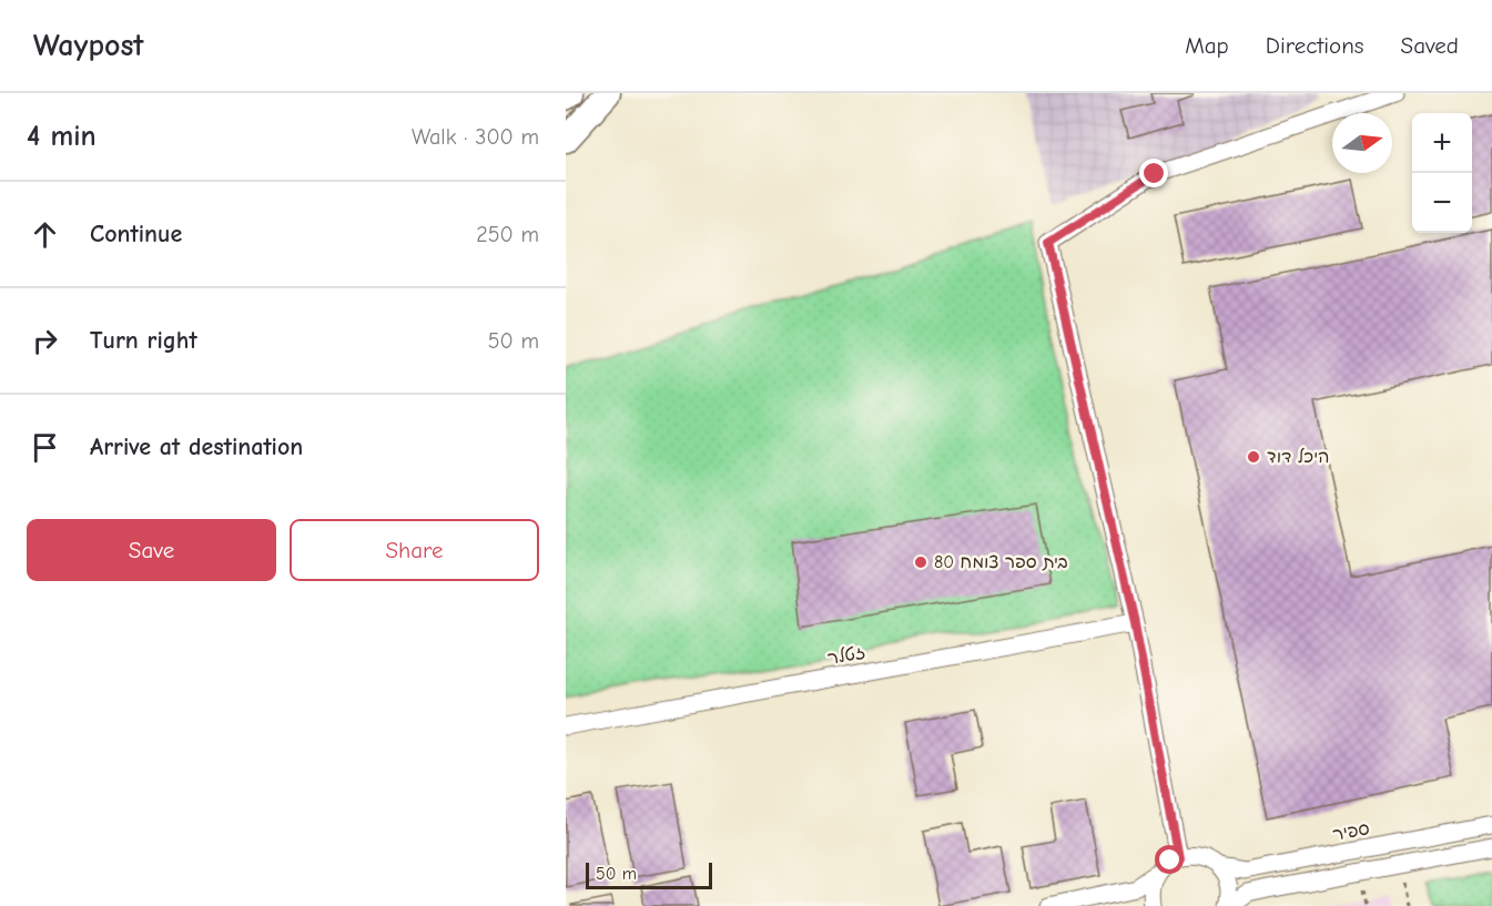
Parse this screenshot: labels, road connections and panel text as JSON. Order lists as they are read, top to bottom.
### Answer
{
  "streets": {
    "street": ["זטלר", "ספיר"]
  },
  "places": ["היכל דוד", "בית ספר צומח 80"],
  "scale_bar": "50 m",
  "north": "right",
  "page": {
    "header": "Waypost",
    "nav": ["Map", "Directions", "Saved"],
    "heading": ["4 min", "Walk · 300 m"],
    "map_buttons": ["+", "−"],
    "list": [
      ["Continue", "250 m"],
      ["Turn right", "50 m"],
      "Arrive at destination"
    ],
    "buttons": ["Save", "Share"],
    "scale": "50 m"
  }
}
